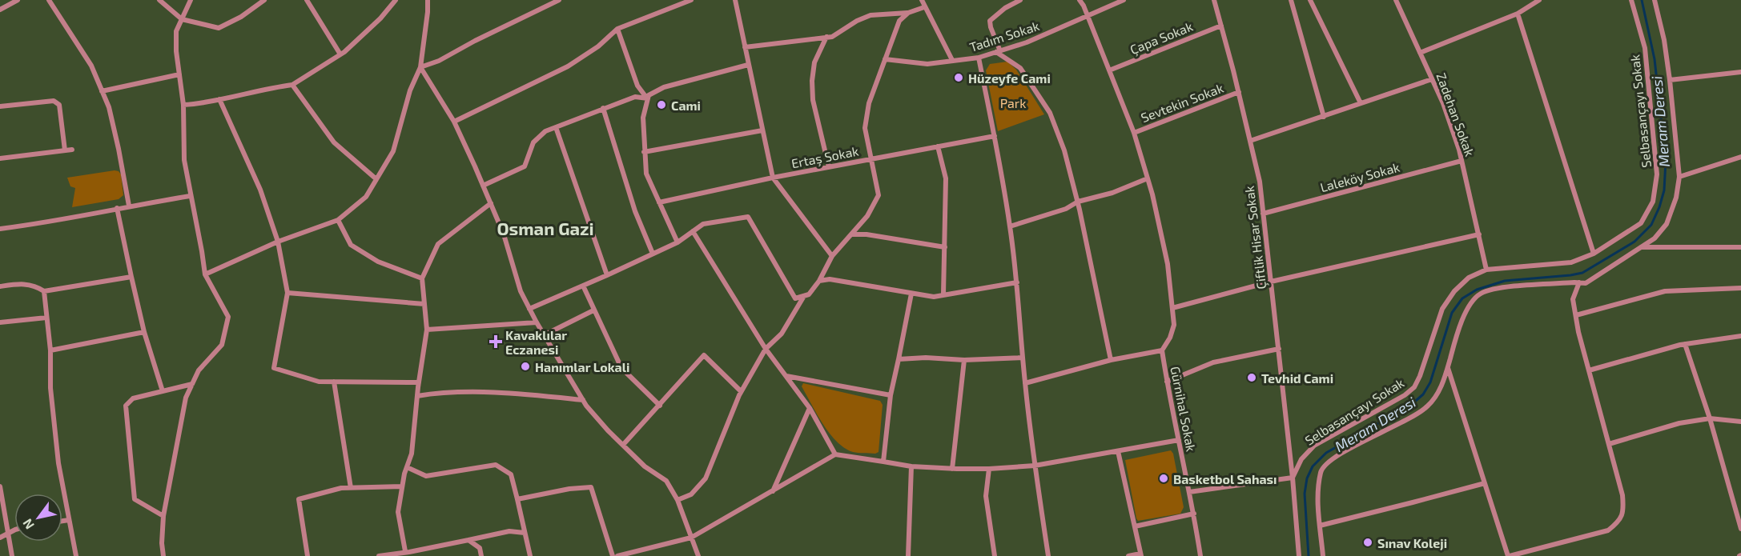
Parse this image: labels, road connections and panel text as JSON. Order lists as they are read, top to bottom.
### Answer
{
  "streets": {
    "street": [
      "Tadım Sokak",
      "Çapa Sokak",
      "Sevtekin Sokak",
      "Selbasançayı Sokak",
      "Zadehan Sokak",
      "Ertaş Sokak",
      "Laleköy Sokak",
      "Çiftlik Hisar Sokak",
      "Gürnihal Sokak"
    ]
  },
  "crossings": [
    ["Çapa Sokak", "Çiftlik Hisar Sokak"],
    ["Sevtekin Sokak", "Çiftlik Hisar Sokak"],
    ["Selbasançayı Sokak", "Zadehan Sokak"],
    ["Selbasançayı Sokak", "Çiftlik Hisar Sokak"],
    ["Zadehan Sokak", "Laleköy Sokak"],
    ["Laleköy Sokak", "Çiftlik Hisar Sokak"]
  ],
  "districts": ["Osman Gazi"],
  "water": ["Meram Deresi"],
  "parks": ["Park"],
  "places": {
    "other": [
      "Hüzeyfe Cami",
      "Cami",
      "Hanımlar Lokali",
      "Tevhid Cami",
      "Basketbol Sahası",
      "Sınav Koleji"
    ],
    "health": ["Kavaklılar Eczanesi"]
  },
  "north": "bottom left"
}
